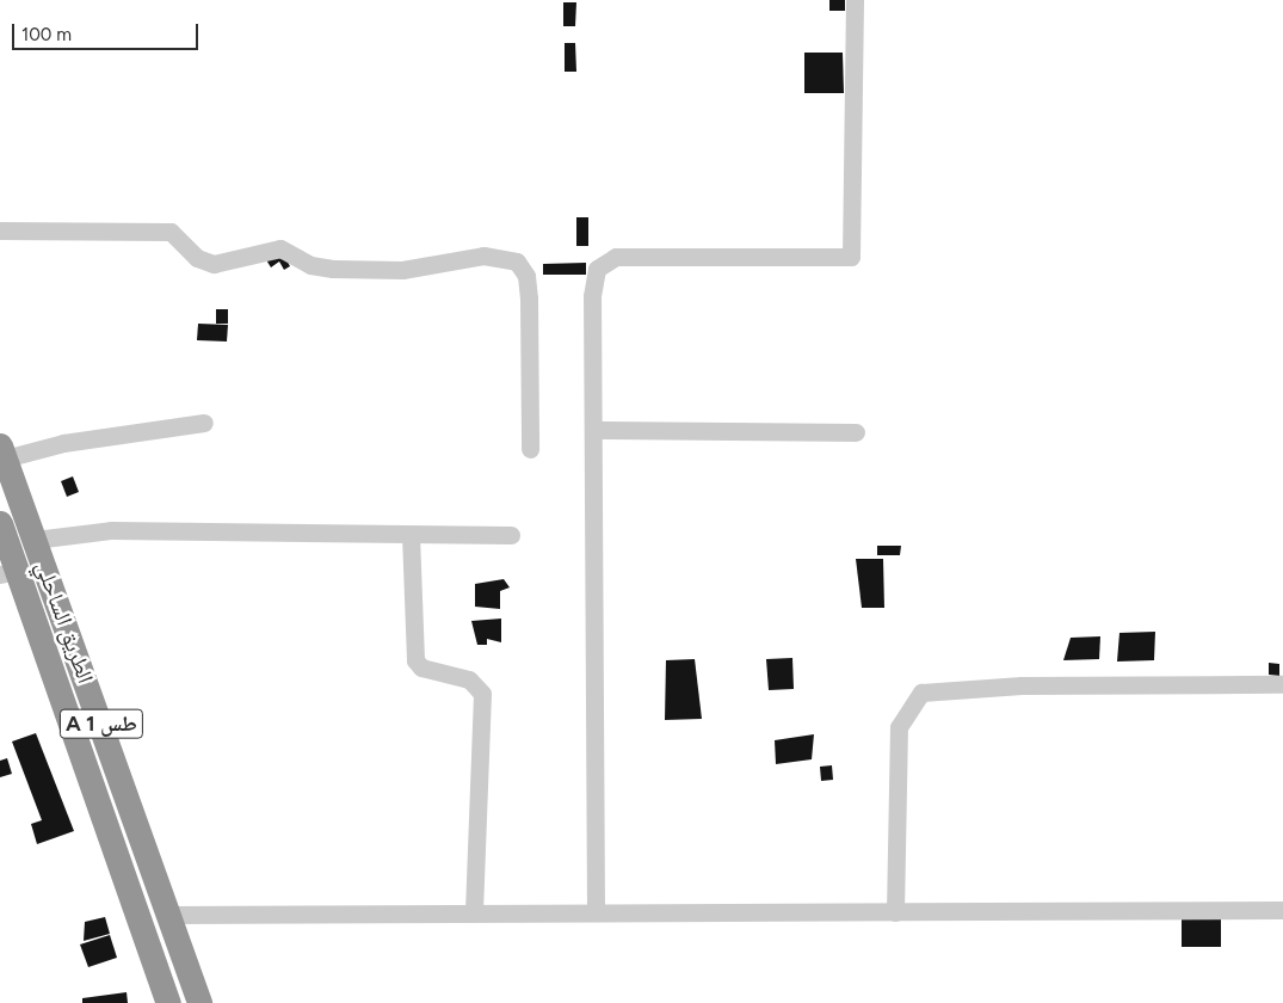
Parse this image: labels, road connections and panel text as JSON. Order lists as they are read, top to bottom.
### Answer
{
  "streets": {
    "highway": ["الطريق الساحلي", "A 1 طس"]
  },
  "scale_bar": "100 m"
}
